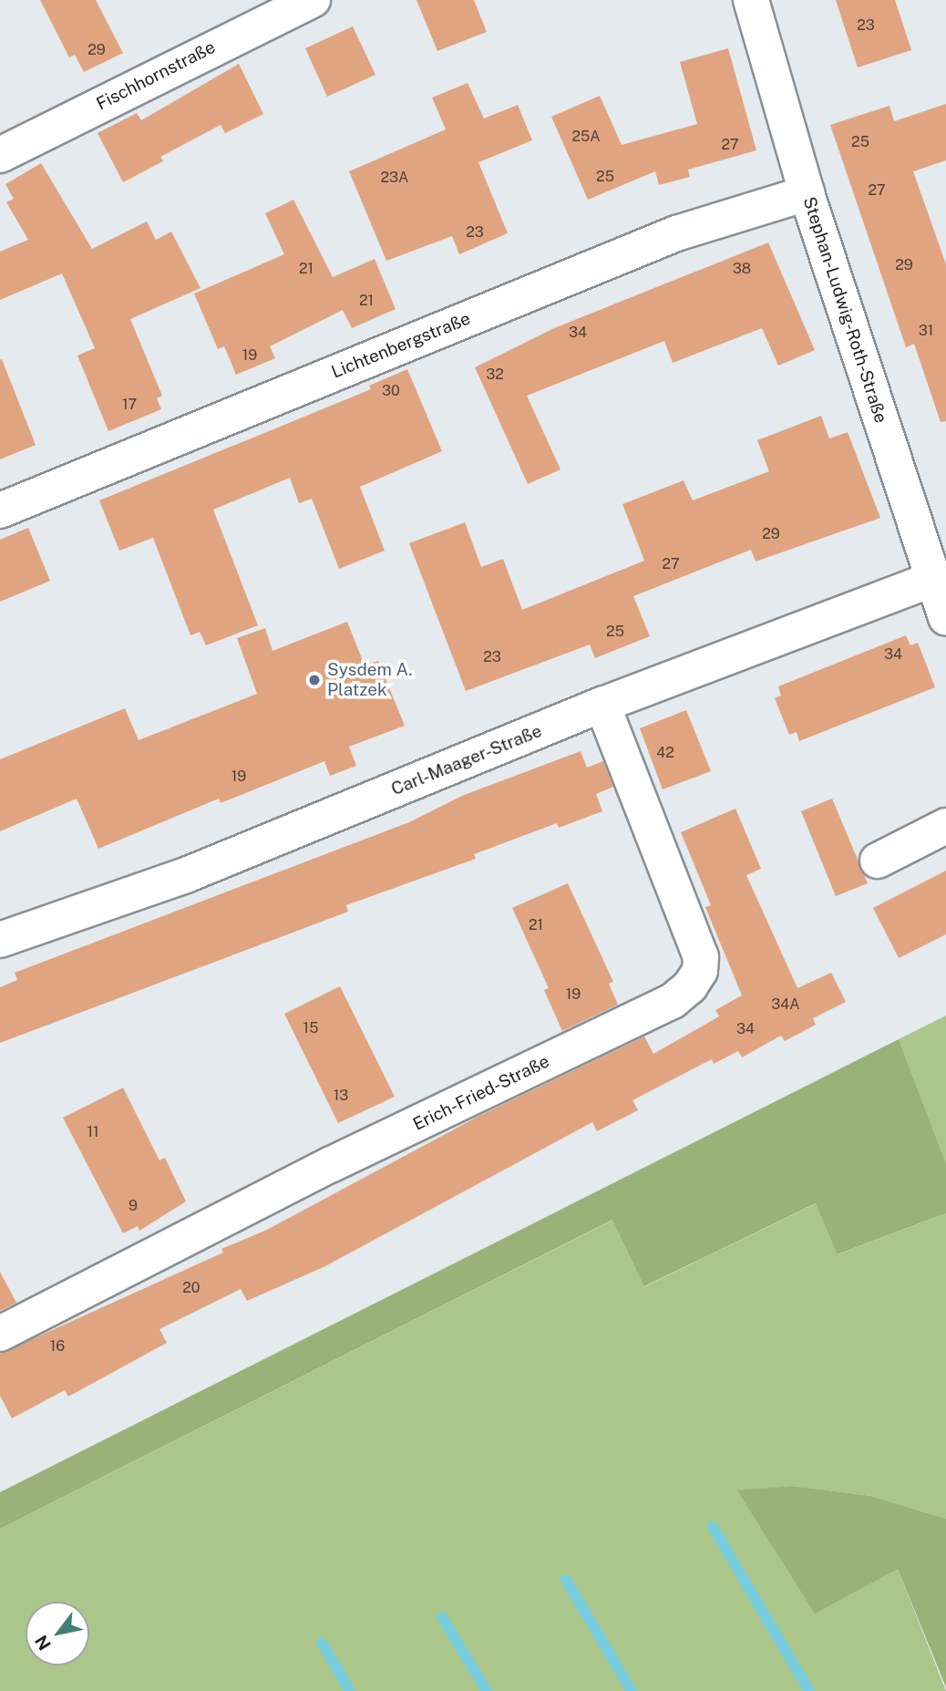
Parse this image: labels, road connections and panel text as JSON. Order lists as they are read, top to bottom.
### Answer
{
  "streets": {
    "street": [
      "Fischhornstraße",
      "Stephan-Ludwig-Roth-Straße",
      "Lichtenbergstraße",
      "Carl-Maager-Straße",
      "Erich-Fried-Straße"
    ]
  },
  "crossings": [
    ["Stephan-Ludwig-Roth-Straße", "Lichtenbergstraße"],
    ["Stephan-Ludwig-Roth-Straße", "Carl-Maager-Straße"],
    ["Carl-Maager-Straße", "Erich-Fried-Straße"]
  ],
  "places": ["Sysdem A. Platzek"],
  "house_numbers": [
    "23",
    "29",
    "25A",
    "25",
    "27",
    "25",
    "23A",
    "27",
    "23",
    "29",
    "21",
    "38",
    "21",
    "31",
    "34",
    "19",
    "32",
    "30",
    "17",
    "29",
    "27",
    "25",
    "34",
    "23",
    "42",
    "19",
    "21",
    "19",
    "34A",
    "15",
    "34",
    "13",
    "11",
    "9",
    "20",
    "16"
  ],
  "north": "bottom left"
}
